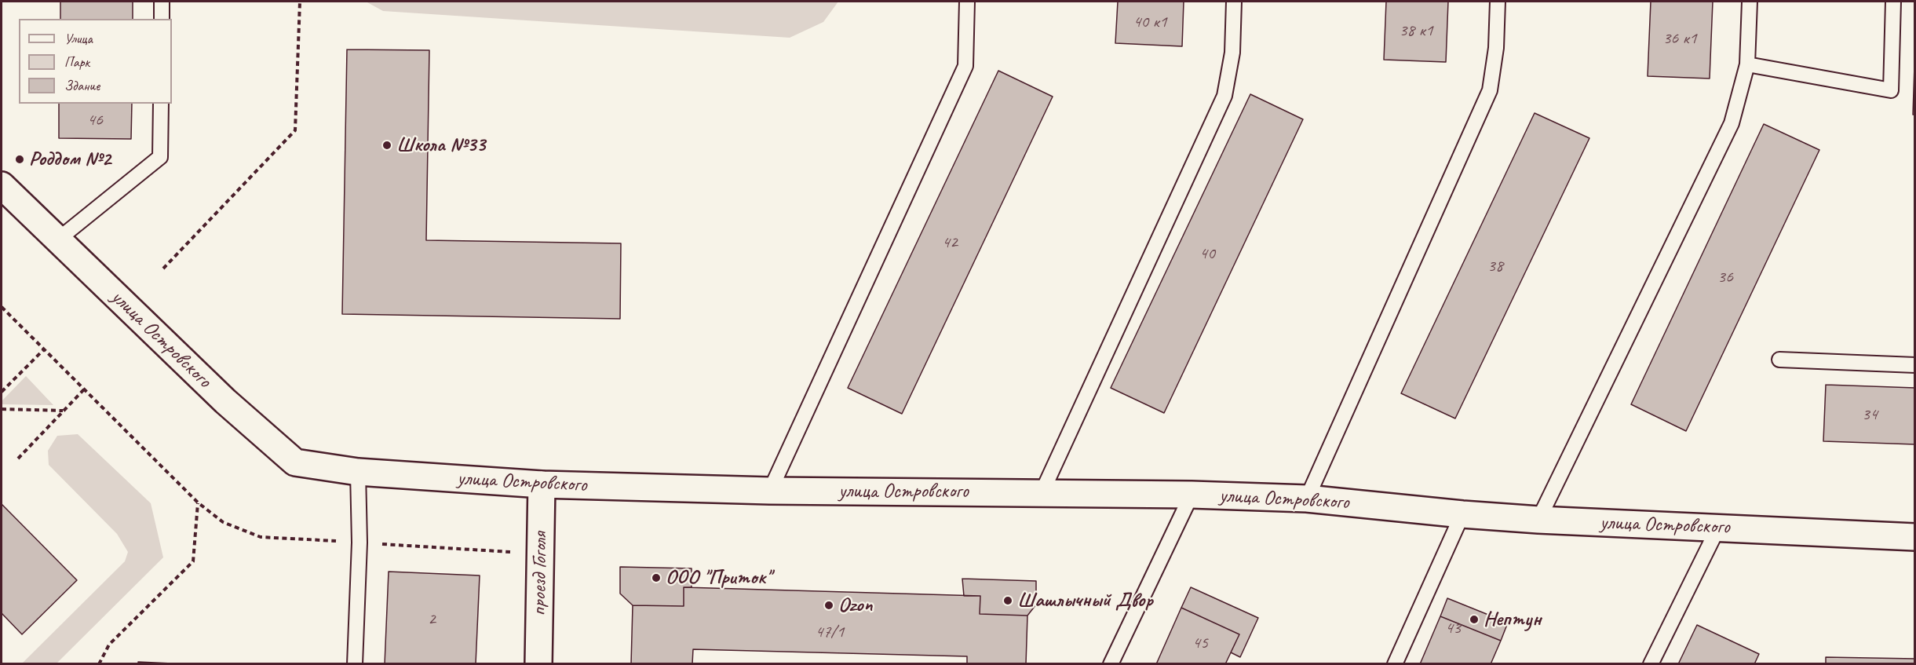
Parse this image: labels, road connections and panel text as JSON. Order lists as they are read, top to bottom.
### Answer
{
  "streets": {
    "street": ["улица Островского", "проезд Гоголя"]
  },
  "crossings": [
    ["улица Островского", "проезд Гоголя"]
  ],
  "places": [
    "Школа №33",
    "Роддом №2",
    "ООО \"Приток\"",
    "Шашлычный Двор",
    "Ozon",
    "Нептун"
  ],
  "house_numbers": [
    "40 к1",
    "38 к1",
    "36 к1",
    "46",
    "42",
    "40",
    "38",
    "36",
    "34",
    "2",
    "43",
    "47/1",
    "45"
  ],
  "legend": ["Улица", "Парк", "Здание"]
}
